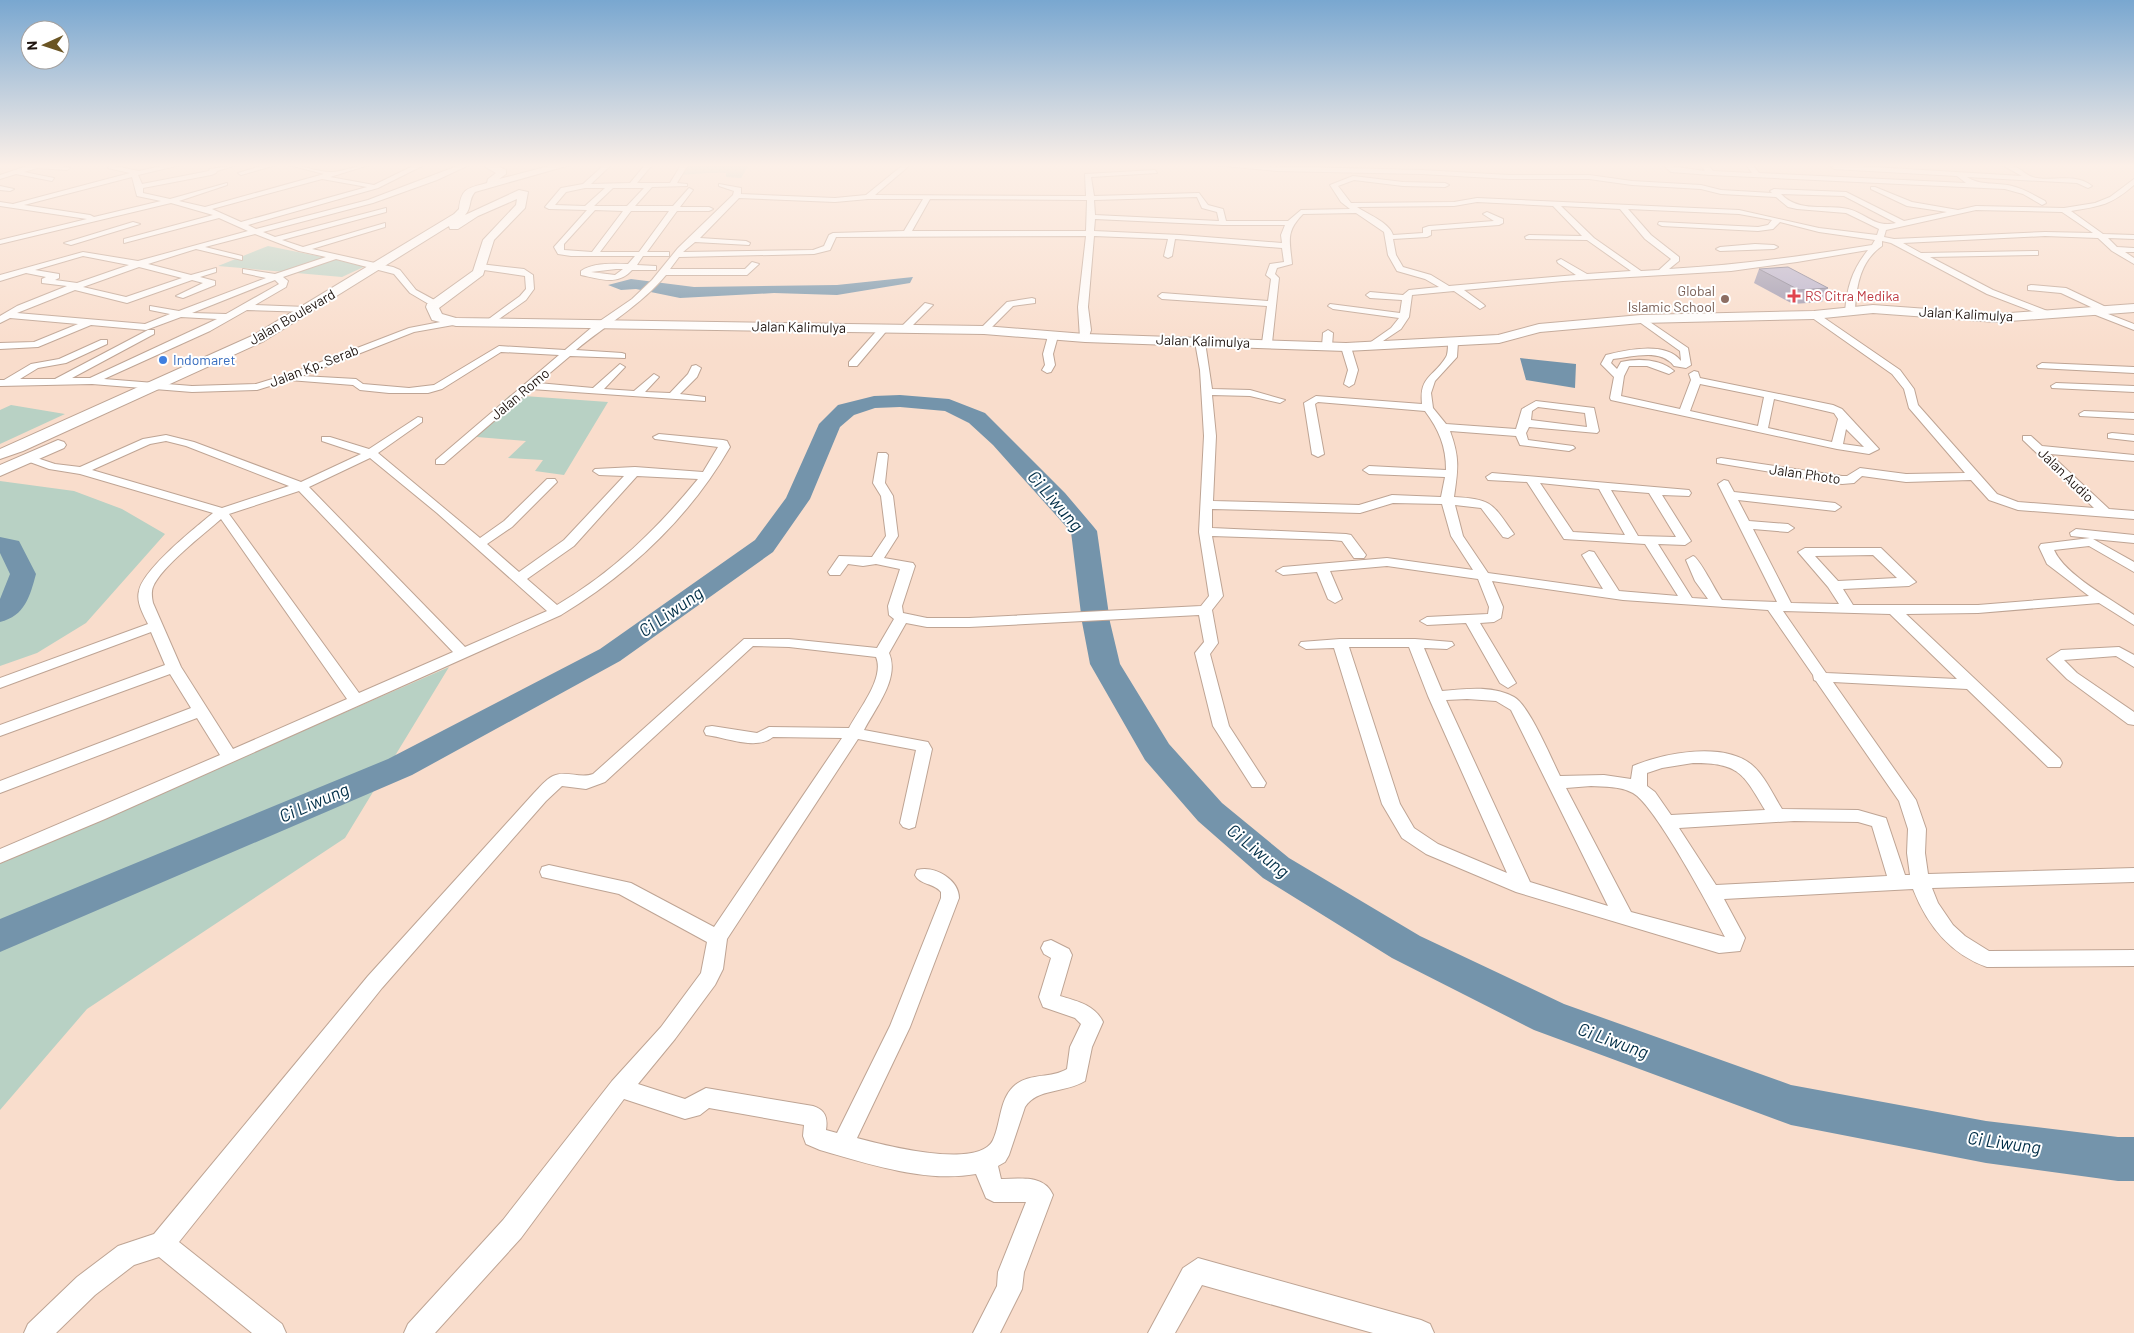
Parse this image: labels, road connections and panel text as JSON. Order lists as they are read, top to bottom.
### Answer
{
  "streets": {
    "street": [
      "Jalan Kalimulya",
      "Jalan Boulevard",
      "Jalan Kp. Serab",
      "Jalan Romo",
      "Jalan Photo",
      "Jalan Audio"
    ]
  },
  "crossings": [
    ["Jalan Kalimulya", "Jalan Kp. Serab"],
    ["Jalan Kalimulya", "Jalan Romo"],
    ["Jalan Boulevard", "Jalan Kp. Serab"]
  ],
  "water": ["Ci Liwung"],
  "places": {
    "health": ["RS Citra Medika"],
    "other": ["Global Islamic School", "Indomaret"]
  },
  "north": "left"
}
